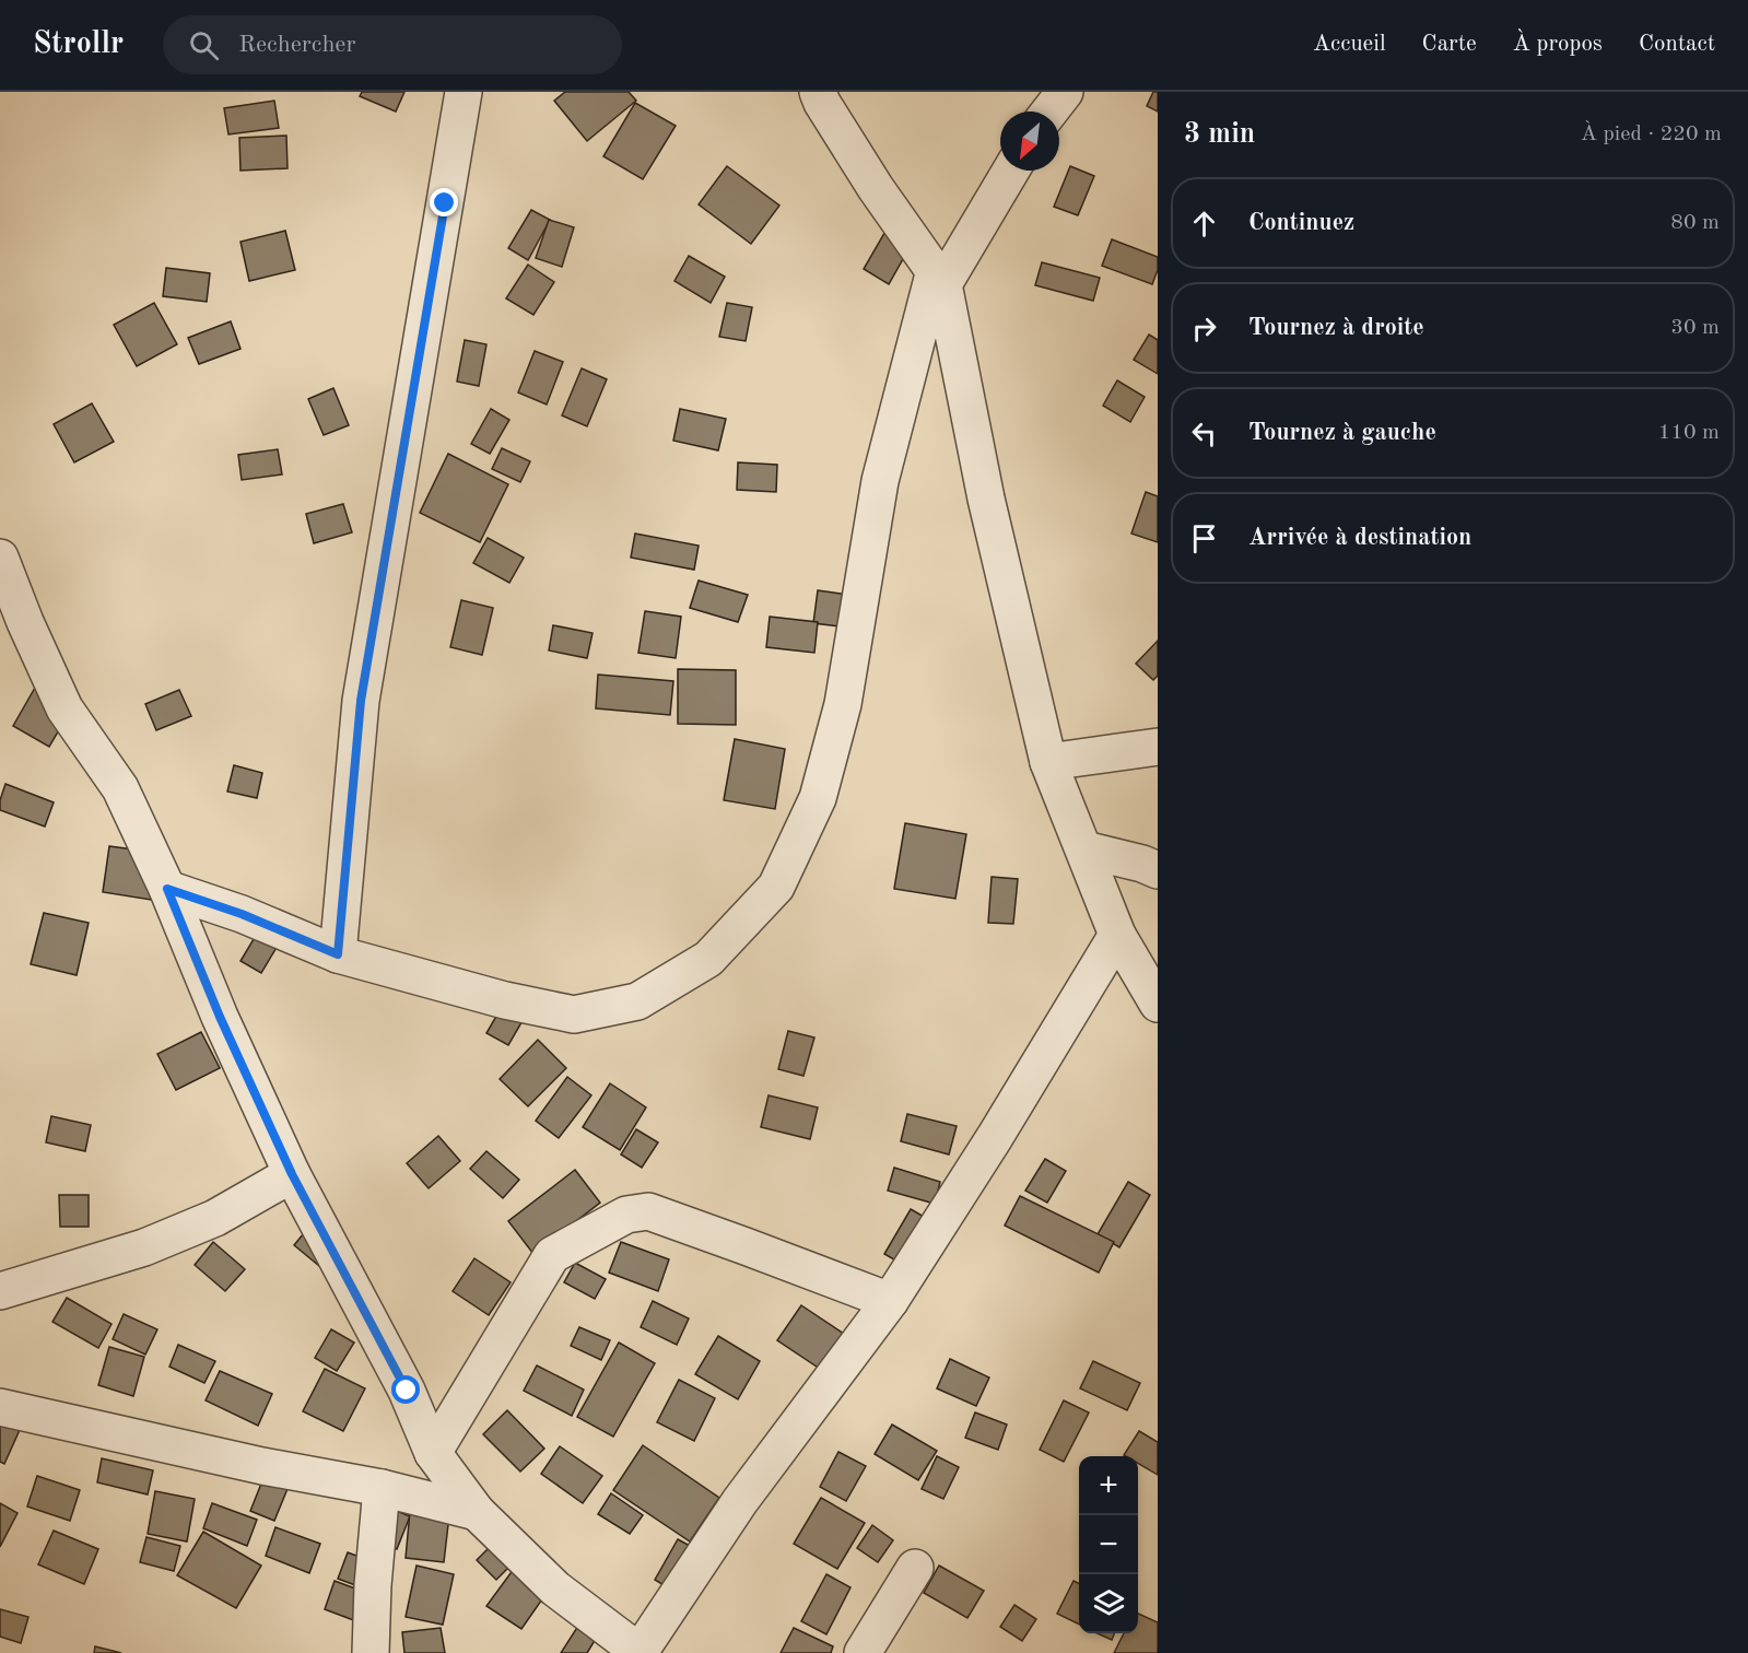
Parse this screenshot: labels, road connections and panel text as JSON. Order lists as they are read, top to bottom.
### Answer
{
  "north": "bottom left",
  "page": {
    "header": "Strollr",
    "search": "Rechercher",
    "nav": [
      "Accueil",
      "Carte",
      "À propos",
      "Contact"
    ],
    "heading": ["3 min", "À pied · 220 m"],
    "list": [
      ["Continuez", "80 m"],
      ["Tournez à droite", "30 m"],
      ["Tournez à gauche", "110 m"],
      "Arrivée à destination"
    ],
    "map_buttons": ["+", "−"]
  }
}
